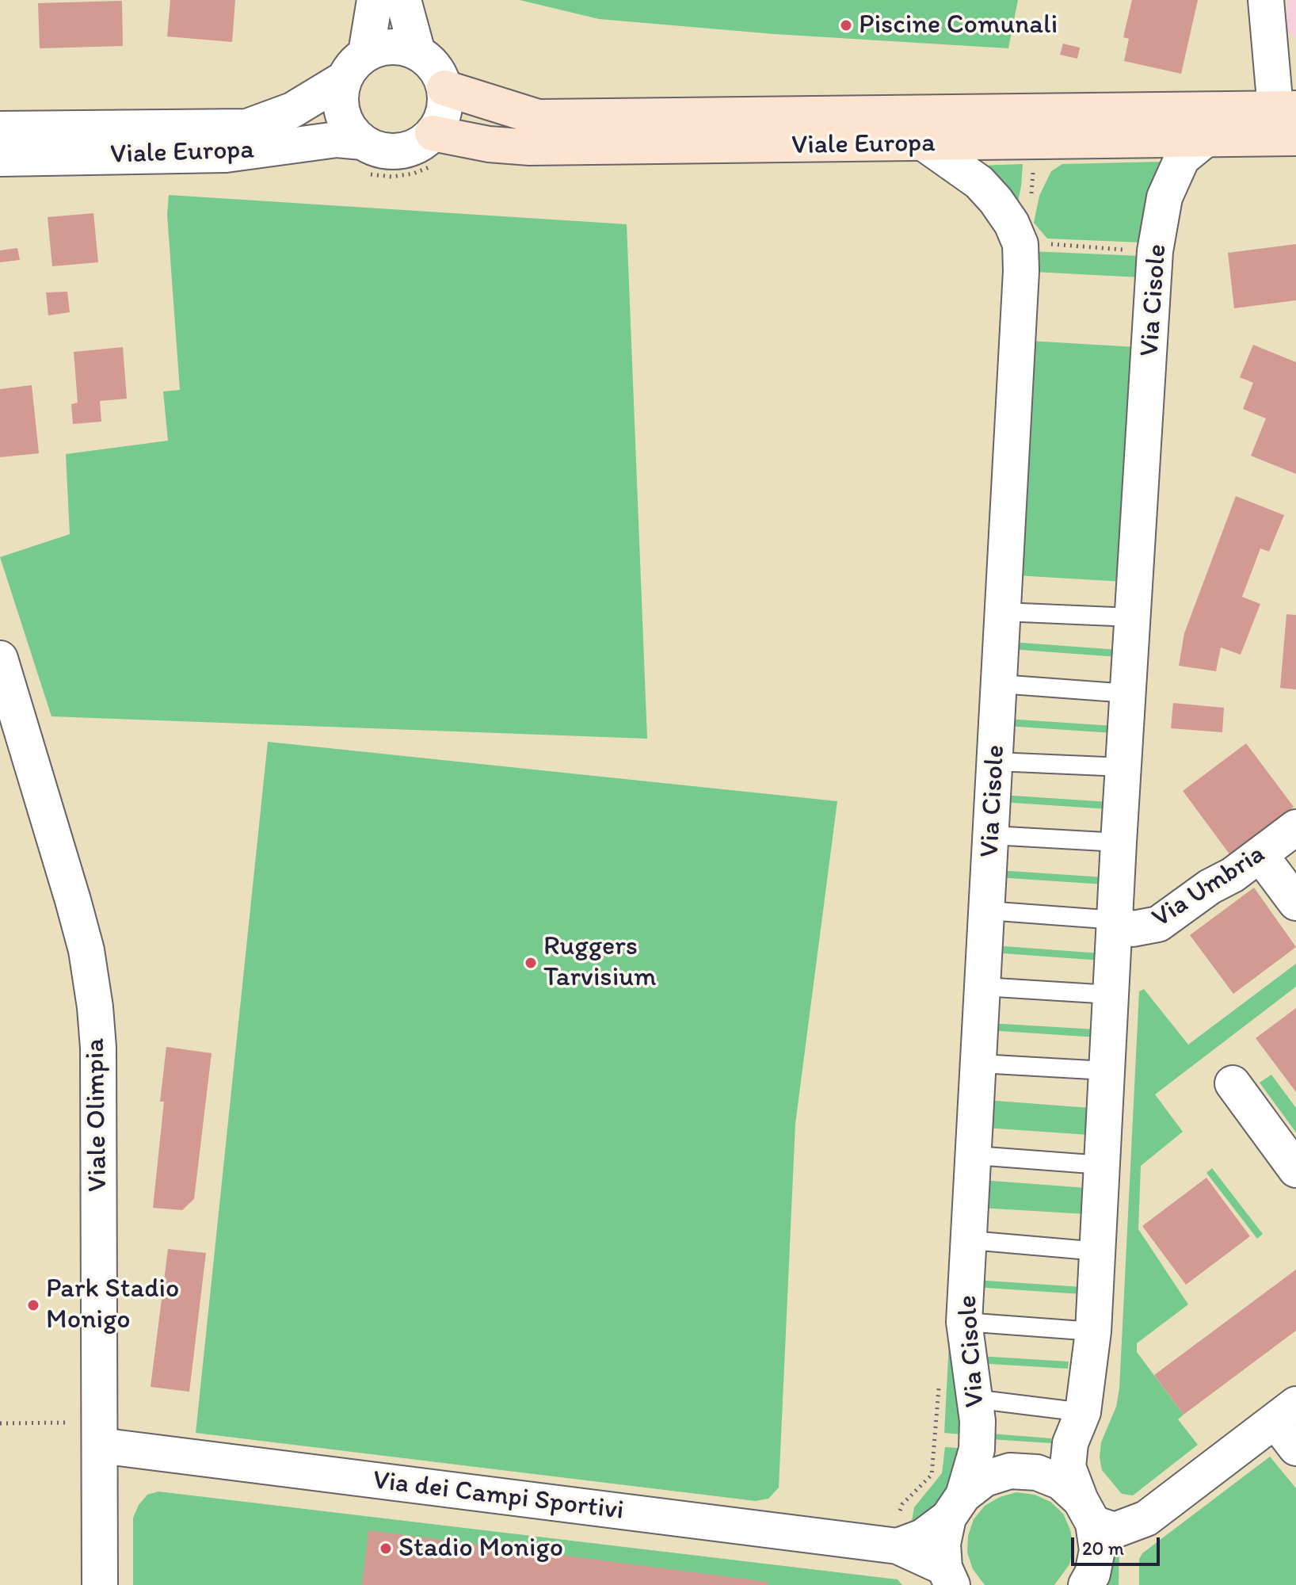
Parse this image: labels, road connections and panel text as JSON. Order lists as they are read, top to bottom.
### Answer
{
  "streets": {
    "main road": ["Viale Europa"],
    "street": [
      "Via Cisole",
      "Via Umbria",
      "Viale Olimpia",
      "Via dei Campi Sportivi"
    ]
  },
  "crossings": [
    ["Viale Europa", "Via Cisole"],
    ["Via Cisole", "Via Umbria"],
    ["Via Cisole", "Via dei Campi Sportivi"],
    ["Viale Olimpia", "Via dei Campi Sportivi"]
  ],
  "places": [
    "Piscine Comunali",
    "Ruggers Tarvisium",
    "Park Stadio Monigo",
    "Stadio Monigo"
  ],
  "scale_bar": "20 m"
}
